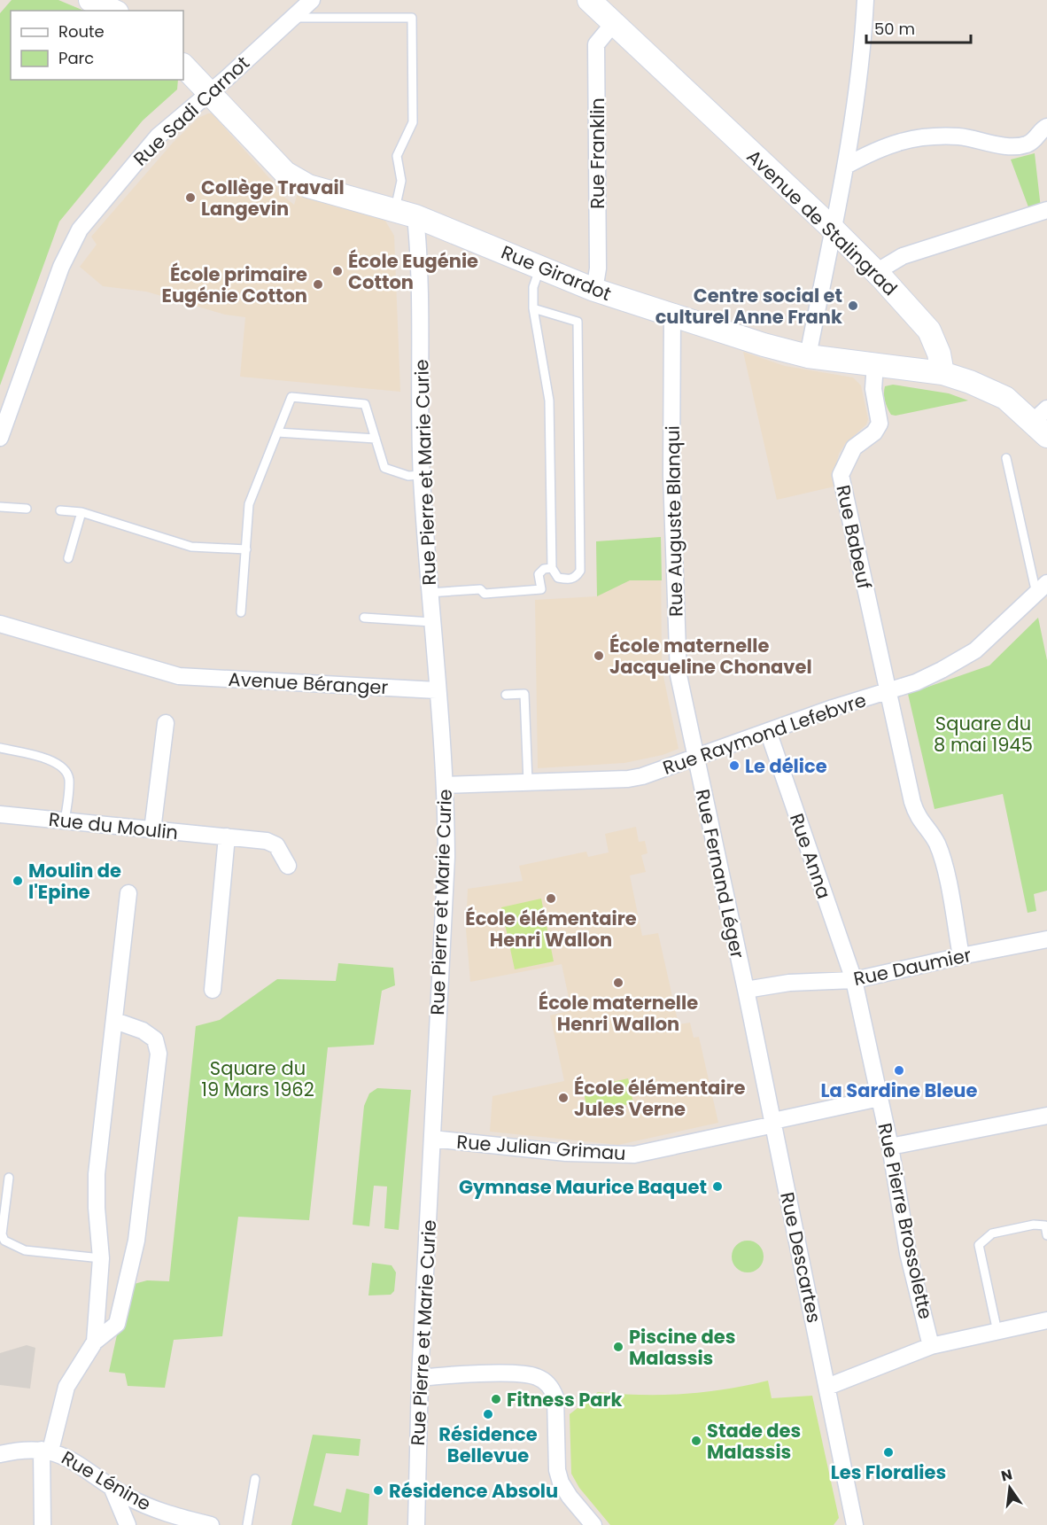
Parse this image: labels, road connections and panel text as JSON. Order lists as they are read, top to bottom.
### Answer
{
  "streets": {
    "street": [
      "Rue Sadi Carnot",
      "Rue Franklin",
      "Avenue de Stalingrad",
      "Rue Girardot",
      "Rue Pierre et Marie Curie",
      "Rue Auguste Blanqui",
      "Rue Babeuf",
      "Avenue Béranger",
      "Rue Raymond Lefebvre",
      "Rue du Moulin",
      "Rue Anna",
      "Rue Fernand Léger",
      "Rue Daumier",
      "Rue Julian Grimau",
      "Rue Pierre Brossolette",
      "Rue Descartes",
      "Rue Lénine"
    ]
  },
  "crossings": [
    ["Rue Sadi Carnot", "Rue Girardot"],
    ["Rue Franklin", "Avenue de Stalingrad"],
    ["Rue Franklin", "Rue Girardot"],
    ["Avenue de Stalingrad", "Rue Girardot"],
    ["Rue Girardot", "Rue Pierre et Marie Curie"],
    ["Rue Girardot", "Rue Auguste Blanqui"],
    ["Rue Girardot", "Rue Babeuf"],
    ["Rue Pierre et Marie Curie", "Avenue Béranger"],
    ["Rue Pierre et Marie Curie", "Rue Raymond Lefebvre"],
    ["Rue Pierre et Marie Curie", "Rue Julian Grimau"],
    ["Rue Auguste Blanqui", "Rue Raymond Lefebvre"],
    ["Rue Auguste Blanqui", "Rue Fernand Léger"],
    ["Rue Babeuf", "Rue Raymond Lefebvre"],
    ["Rue Raymond Lefebvre", "Rue Anna"],
    ["Rue Raymond Lefebvre", "Rue Fernand Léger"],
    ["Rue Anna", "Rue Daumier"],
    ["Rue Anna", "Rue Pierre Brossolette"],
    ["Rue Fernand Léger", "Rue Daumier"],
    ["Rue Fernand Léger", "Rue Descartes"],
    ["Rue Daumier", "Rue Pierre Brossolette"],
    ["Rue Daumier", "Rue Descartes"],
    ["Rue Julian Grimau", "Rue Pierre Brossolette"],
    ["Rue Julian Grimau", "Rue Descartes"]
  ],
  "parks": ["Square du 8 mai 1945", "Square du 19 Mars 1962"],
  "places": [
    "Collège Travail Langevin",
    "École Eugénie Cotton",
    "École primaire Eugénie Cotton",
    "Centre social et culturel Anne Frank",
    "École maternelle Jacqueline Chonavel",
    "Le délice",
    "Moulin de l'Epine",
    "École élémentaire Henri Wallon",
    "École maternelle Henri Wallon",
    "La Sardine Bleue",
    "École élémentaire Jules Verne",
    "Gymnase Maurice Baquet",
    "Piscine des Malassis",
    "Fitness Park",
    "Résidence Bellevue",
    "Stade des Malassis",
    "Les Floralies",
    "Résidence Absolu"
  ],
  "legend": ["Route", "Parc"],
  "scale_bar": "50 m",
  "north": "top"
}
